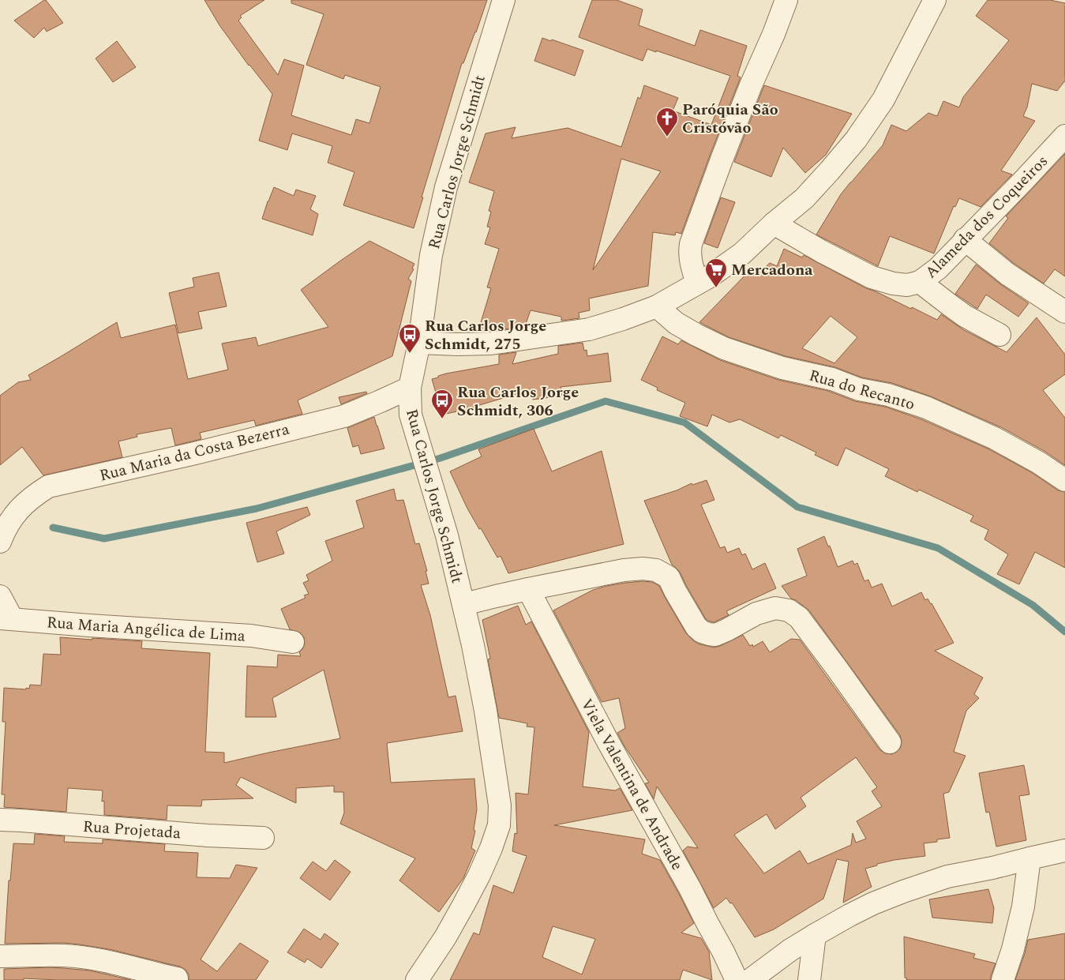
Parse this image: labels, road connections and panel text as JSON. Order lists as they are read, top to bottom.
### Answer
{
  "streets": {
    "street": [
      "Rua Carlos Jorge Schmidt",
      "Alameda dos Coqueiros",
      "Rua do Recanto",
      "Rua Maria da Costa Bezerra",
      "Rua Maria Angélica de Lima",
      "Viela Valentina de Andrade",
      "Rua Projetada"
    ]
  },
  "crossings": [
    ["Rua Carlos Jorge Schmidt", "Rua Maria da Costa Bezerra"]
  ],
  "places": {
    "church": ["Paróquia São Cristóvão"],
    "supermarket": ["Mercadona"],
    "bus stop": ["Rua Carlos Jorge Schmidt, 275", "Rua Carlos Jorge Schmidt, 306"]
  }
}
